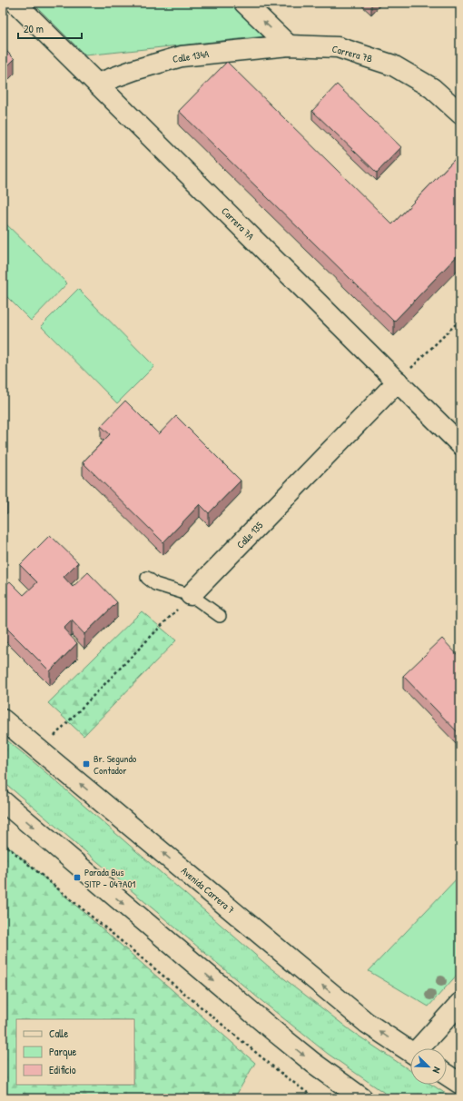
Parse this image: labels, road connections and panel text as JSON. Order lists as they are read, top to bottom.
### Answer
{
  "streets": {
    "street": [
      "Carrera 7B",
      "Calle 134A",
      "Carrera 7A",
      "Calle 135",
      "Avenida Carrera 7"
    ]
  },
  "crossings": [
    ["Carrera 7B", "Calle 134A"],
    ["Calle 134A", "Carrera 7A"],
    ["Carrera 7A", "Calle 135"]
  ],
  "places": {
    "transit": ["Br. Segundo Contador", "Parada Bus SITP - 047A01"]
  },
  "legend": ["Calle", "Parque", "Edificio"],
  "scale_bar": "20 m",
  "north": "bottom right"
}
